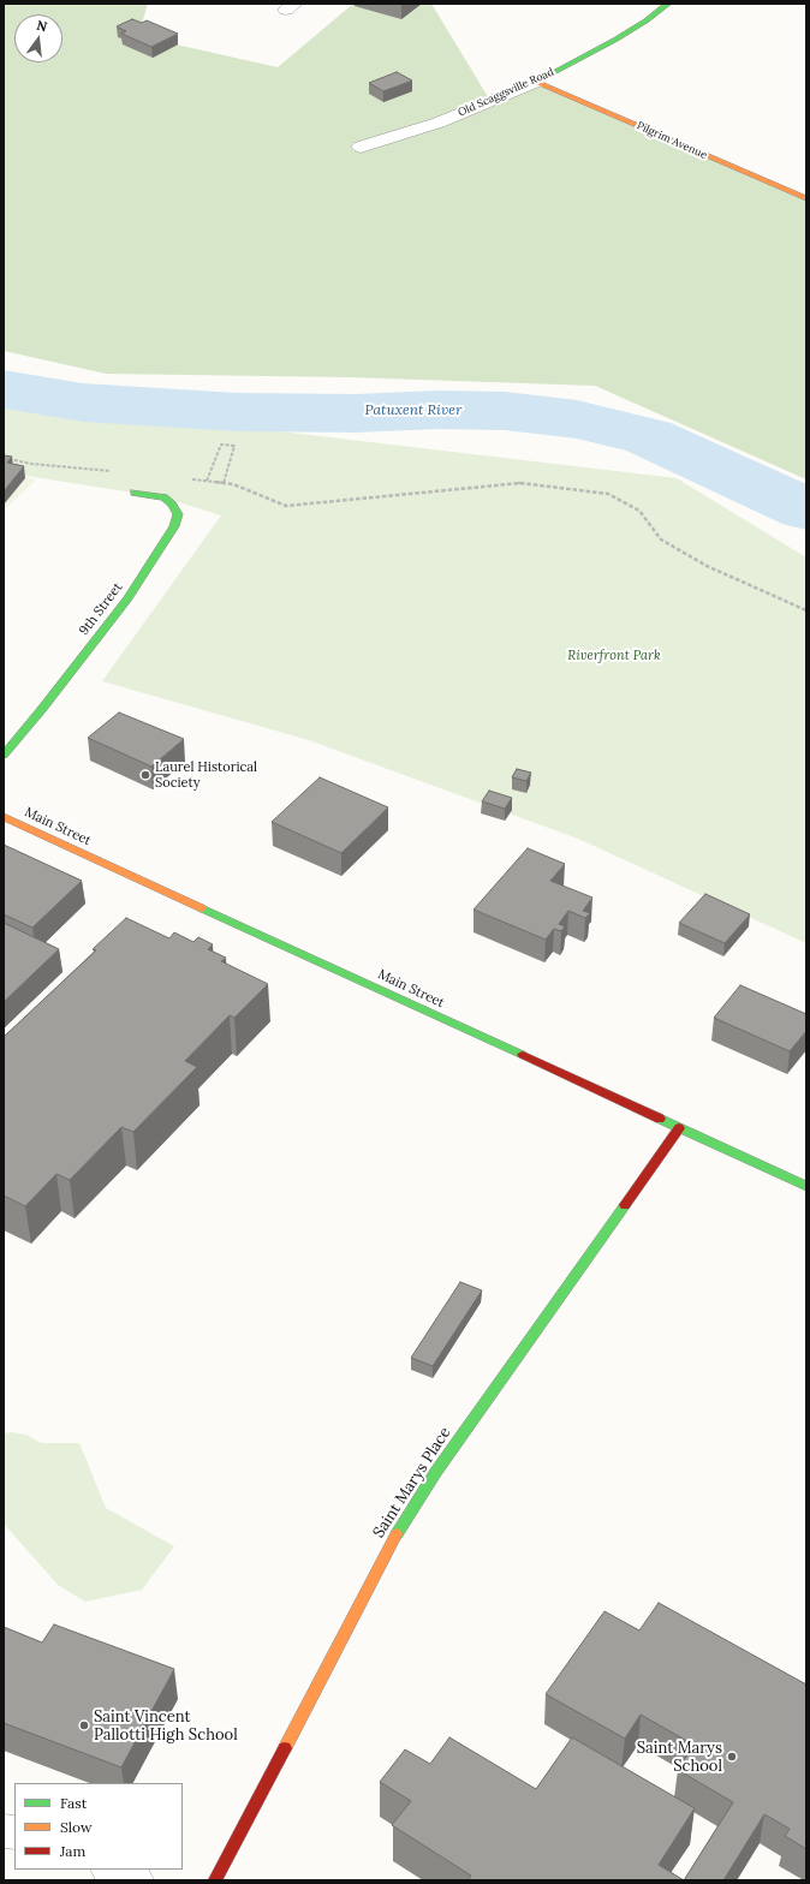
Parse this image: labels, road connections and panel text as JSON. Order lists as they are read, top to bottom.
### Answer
{
  "streets": {
    "street": [
      "Old Scaggsville Road",
      "Pilgrim Avenue",
      "9th Street",
      "Main Street",
      "Saint Marys Place"
    ]
  },
  "crossings": [
    ["Old Scaggsville Road", "Pilgrim Avenue"],
    ["Main Street", "Saint Marys Place"]
  ],
  "water": ["Patuxent River"],
  "parks": ["Riverfront Park"],
  "places": ["Laurel Historical Society", "Saint Vincent Pallotti High School", "Saint Marys School"],
  "legend": ["Fast", "Slow", "Jam"],
  "north": "top"
}
